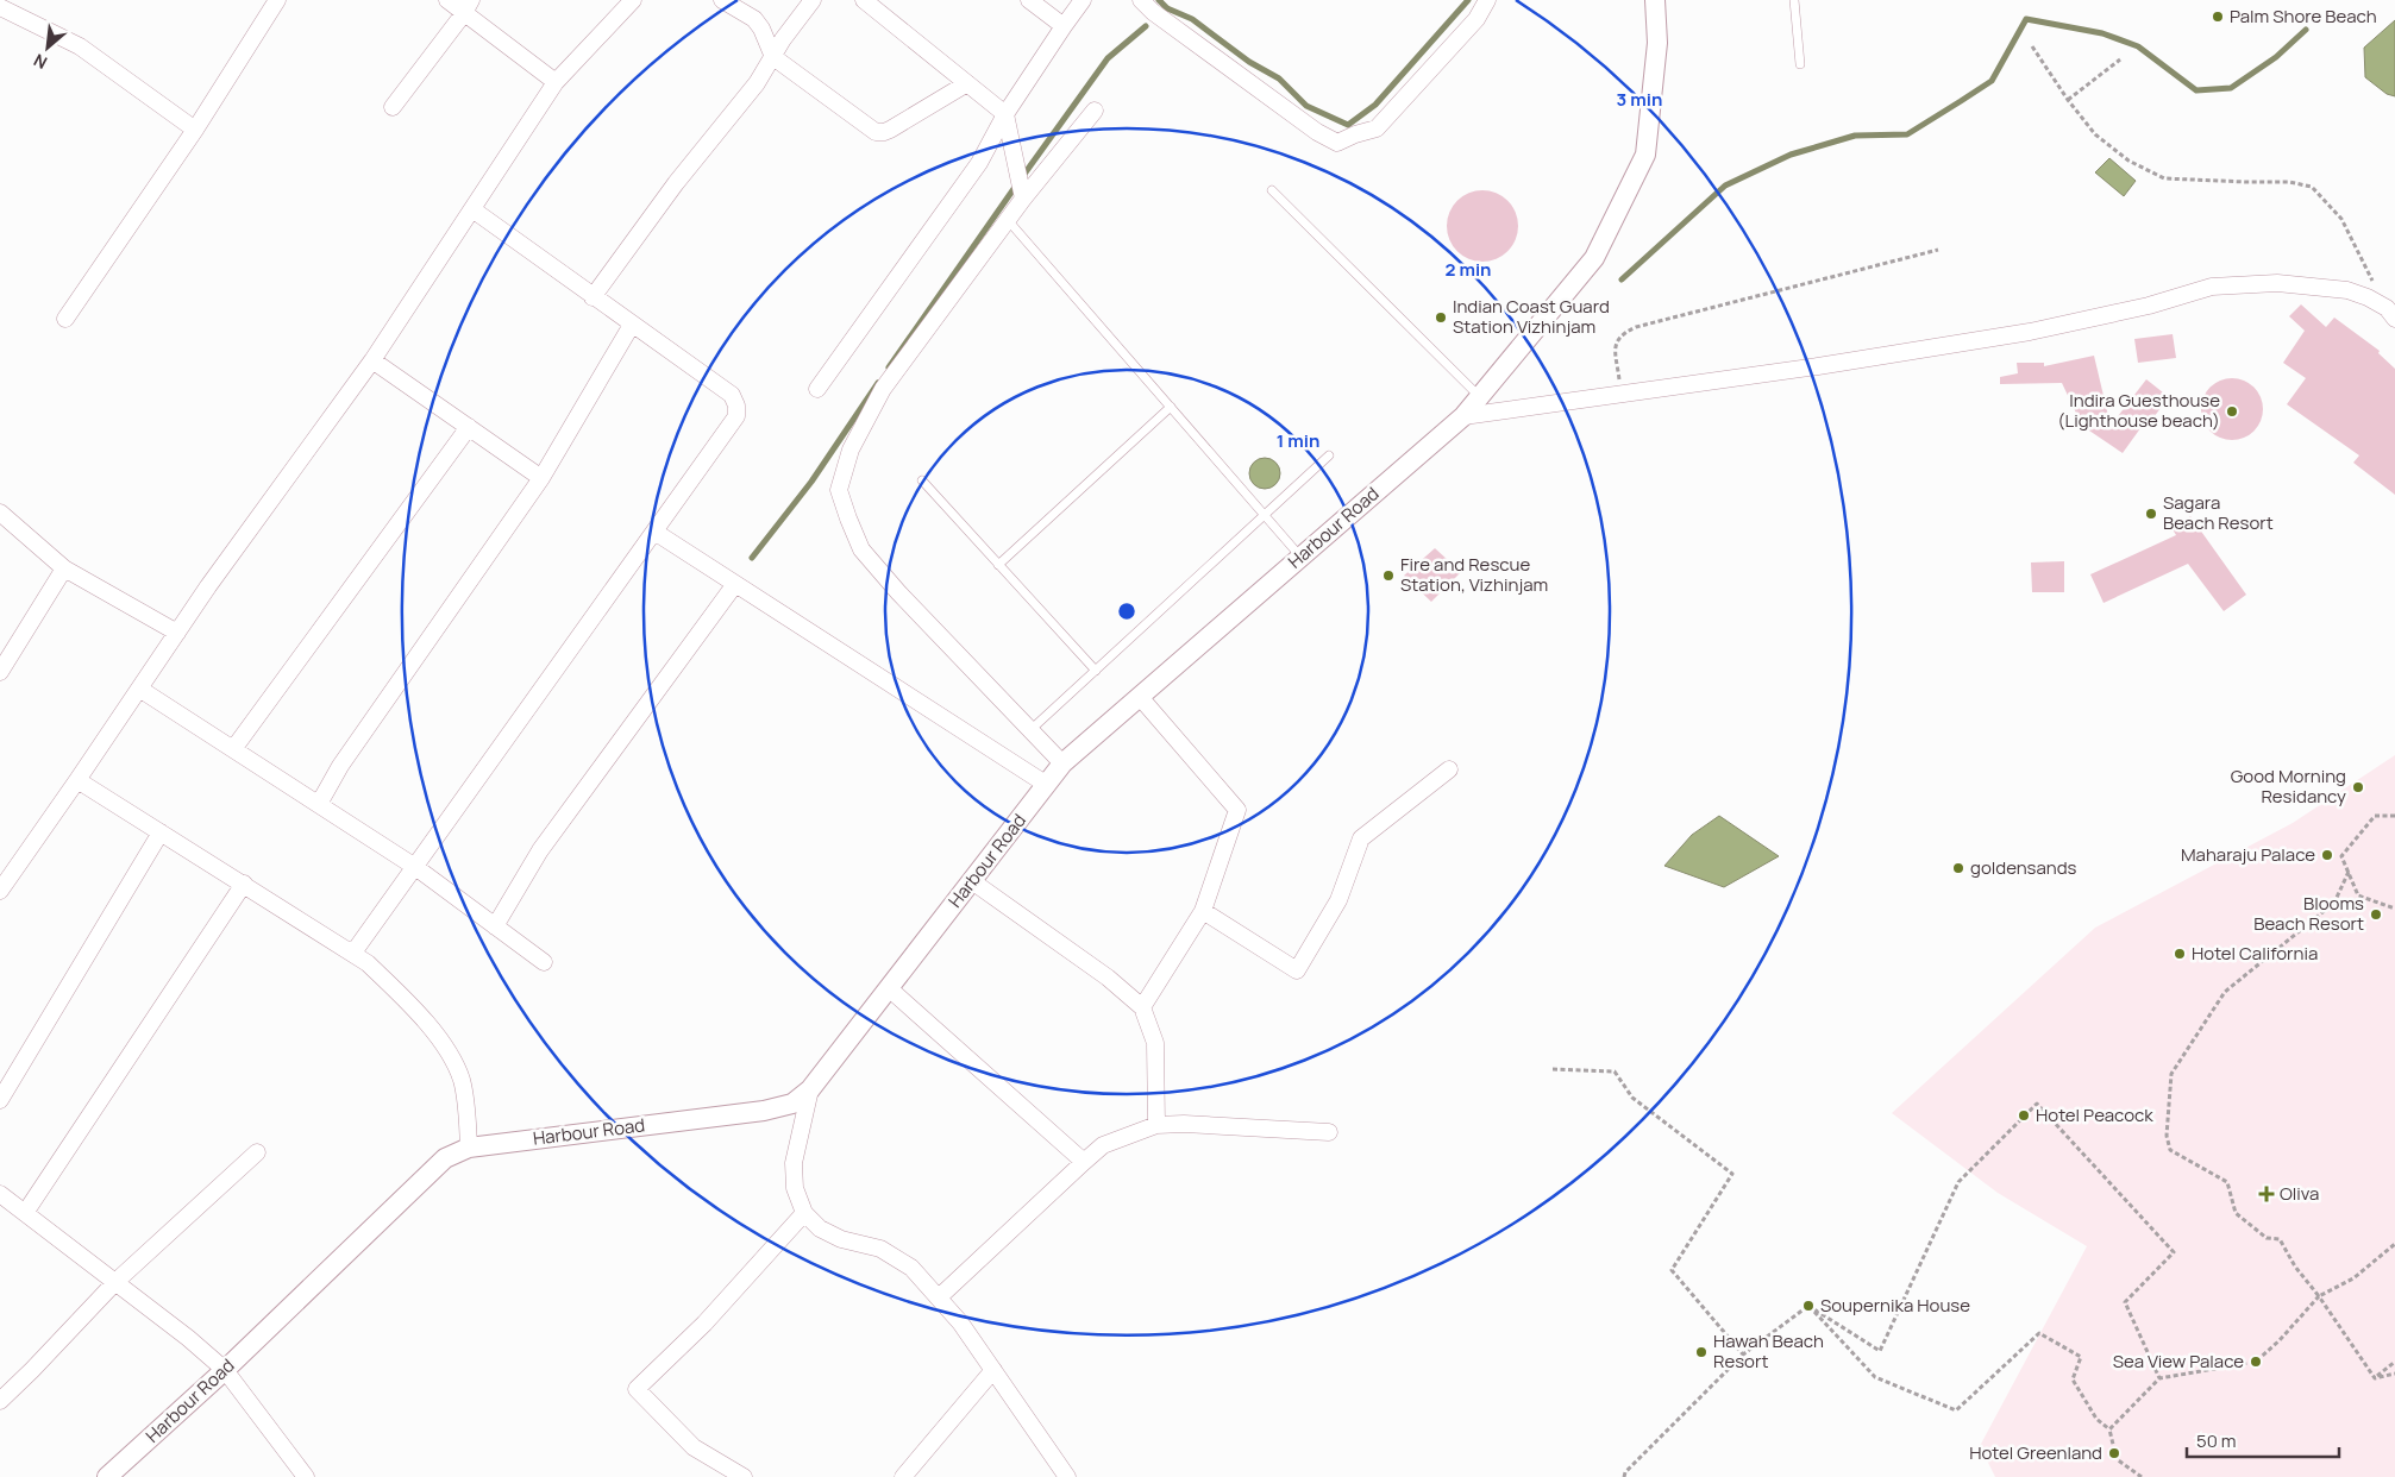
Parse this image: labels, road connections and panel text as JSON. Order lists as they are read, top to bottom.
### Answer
{
  "streets": {
    "street": ["Harbour Road"]
  },
  "places": {
    "other": [
      "Palm Shore Beach",
      "Indian Coast Guard Station Vizhinjam",
      "Indira Guesthouse (Lighthouse beach)",
      "Sagara Beach Resort",
      "Fire and Rescue Station, Vizhinjam",
      "Good Morning Residancy",
      "Maharaju Palace",
      "goldensands",
      "Blooms Beach Resort",
      "Hotel California",
      "Hotel Peacock",
      "Soupernika House",
      "Hawah Beach Resort",
      "Sea View Palace",
      "Hotel Greenland"
    ],
    "health": ["Oliva"]
  },
  "scale_bar": "50 m",
  "north": "bottom left",
  "rings": ["3 min", "2 min", "1 min"]
}
